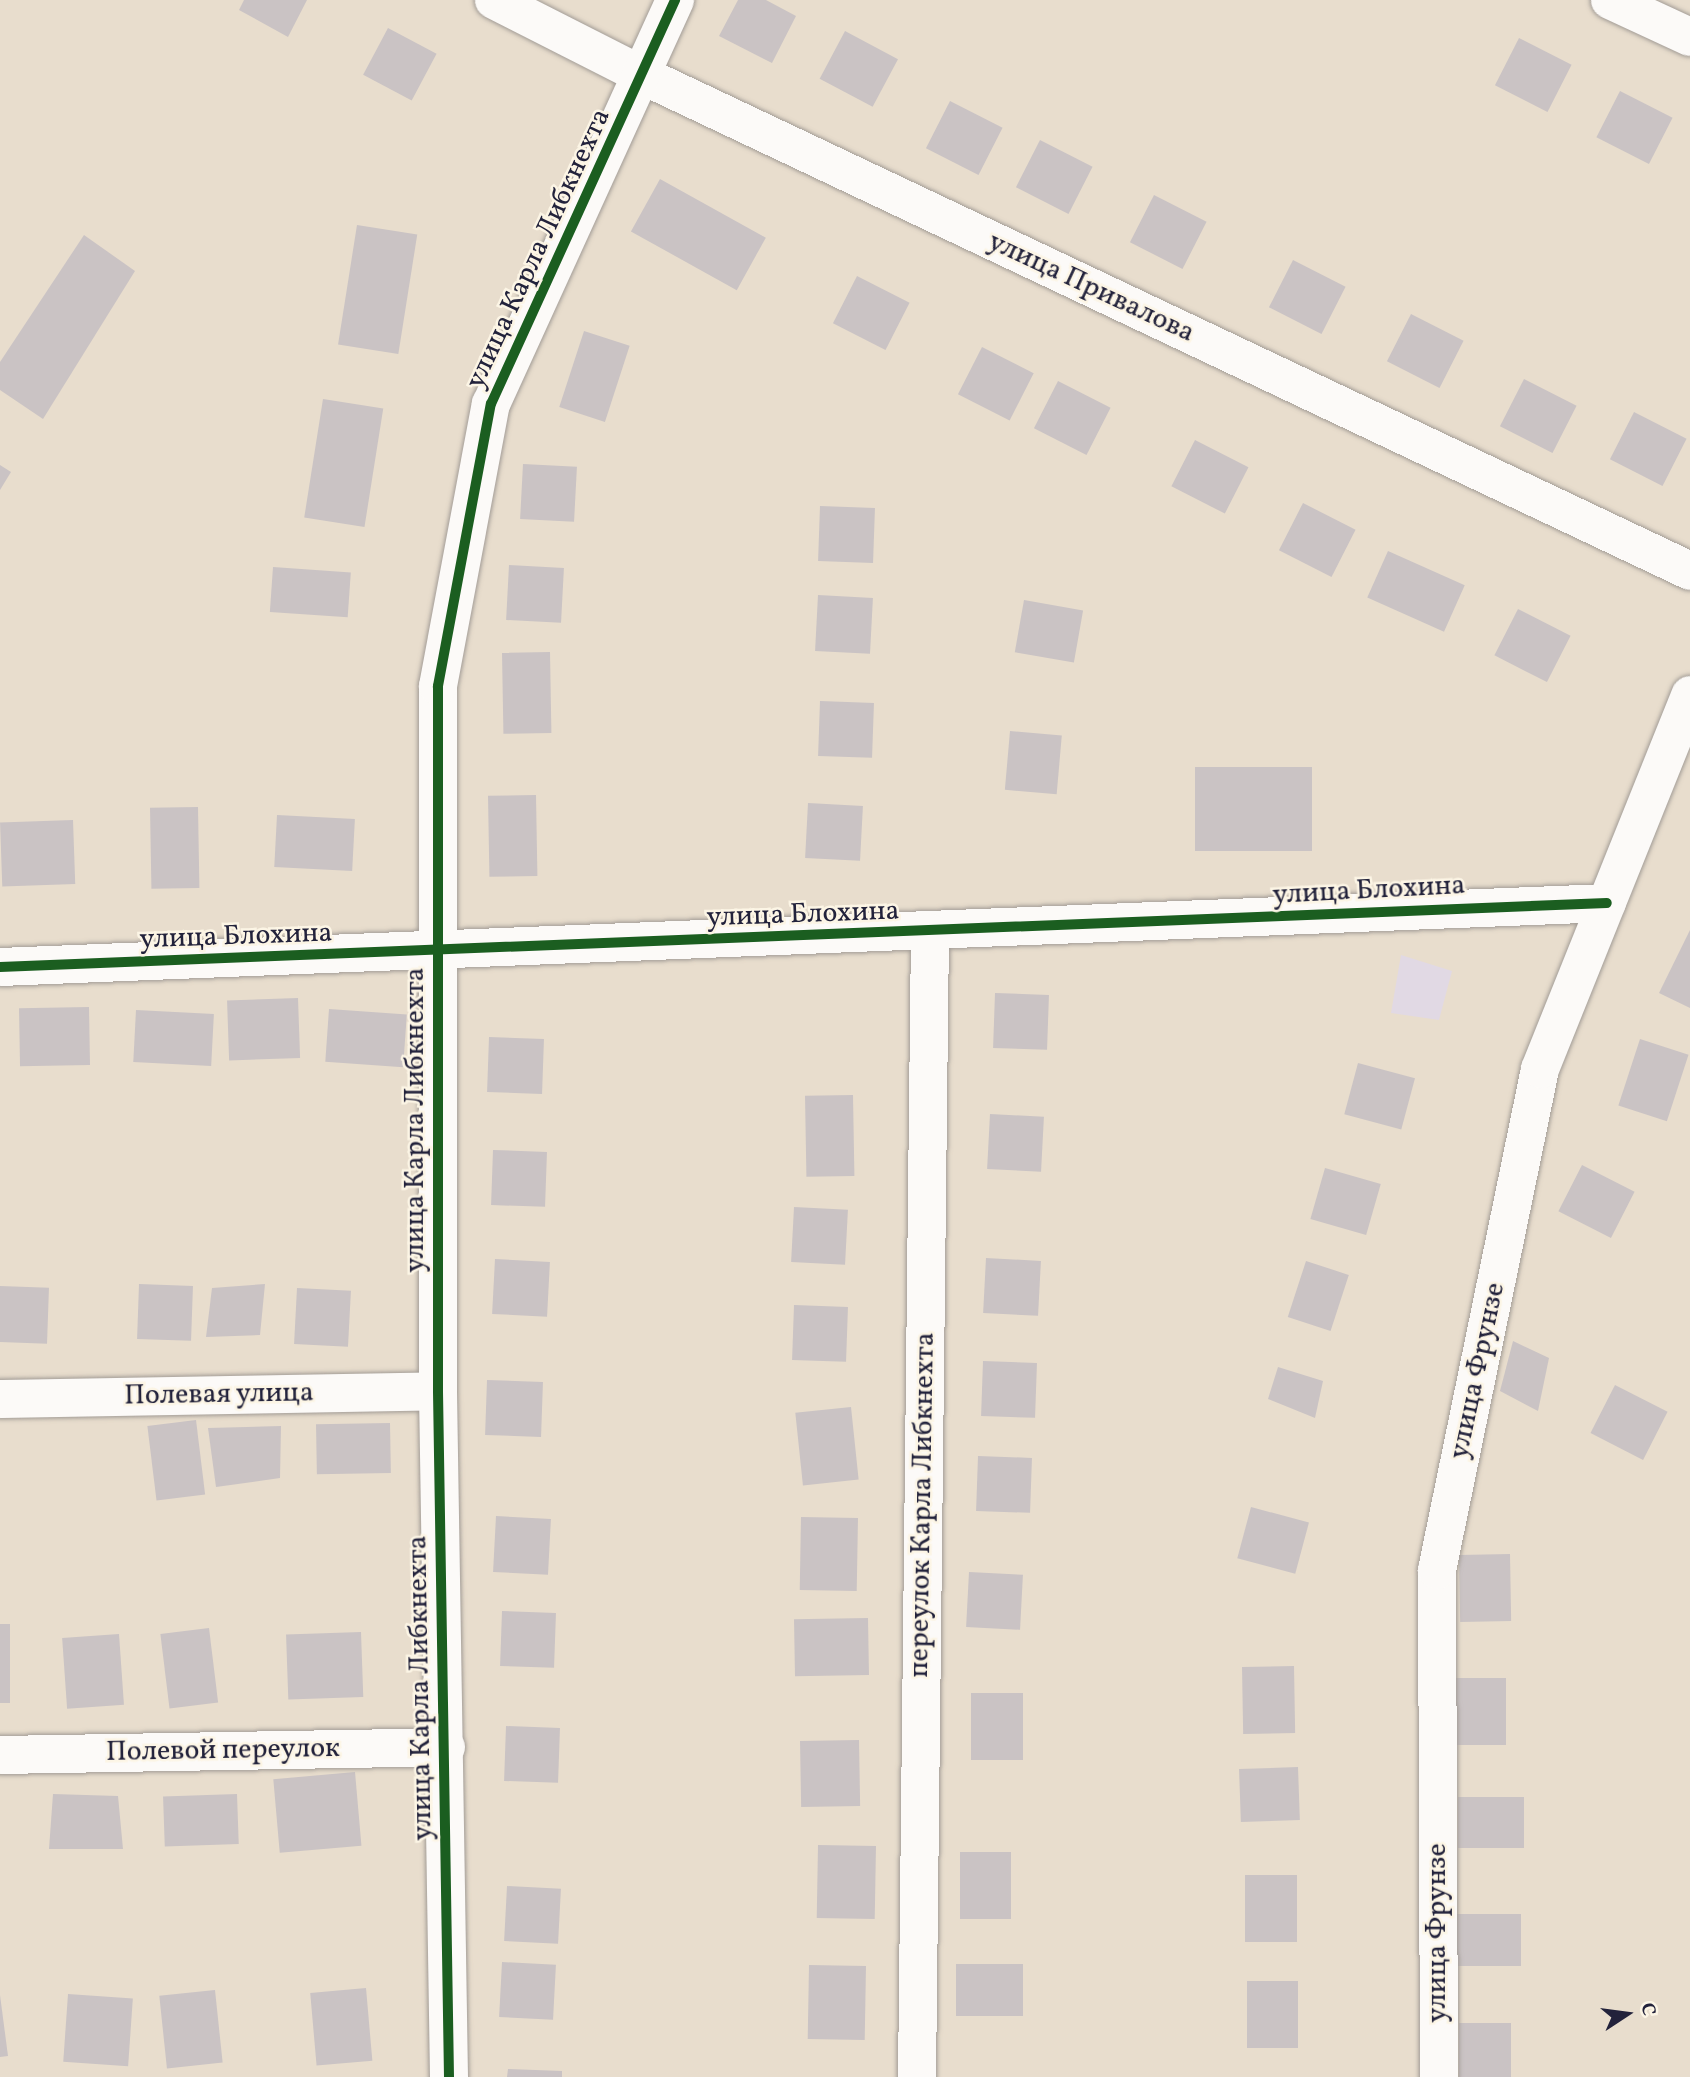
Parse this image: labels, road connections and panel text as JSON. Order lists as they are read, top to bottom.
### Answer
{
  "streets": {
    "street": [
      "улица Карла Либкнехта",
      "улица Привалова",
      "улица Блохина",
      "улица Фрунзе",
      "Полевая улица",
      "переулок Карла Либкнехта",
      "Полевой переулок"
    ]
  },
  "crossings": [
    ["улица Карла Либкнехта", "улица Привалова"],
    ["улица Карла Либкнехта", "улица Блохина"],
    ["улица Карла Либкнехта", "Полевая улица"],
    ["улица Карла Либкнехта", "Полевой переулок"],
    ["улица Блохина", "улица Фрунзе"],
    ["улица Блохина", "переулок Карла Либкнехта"]
  ],
  "north": "right"
}
